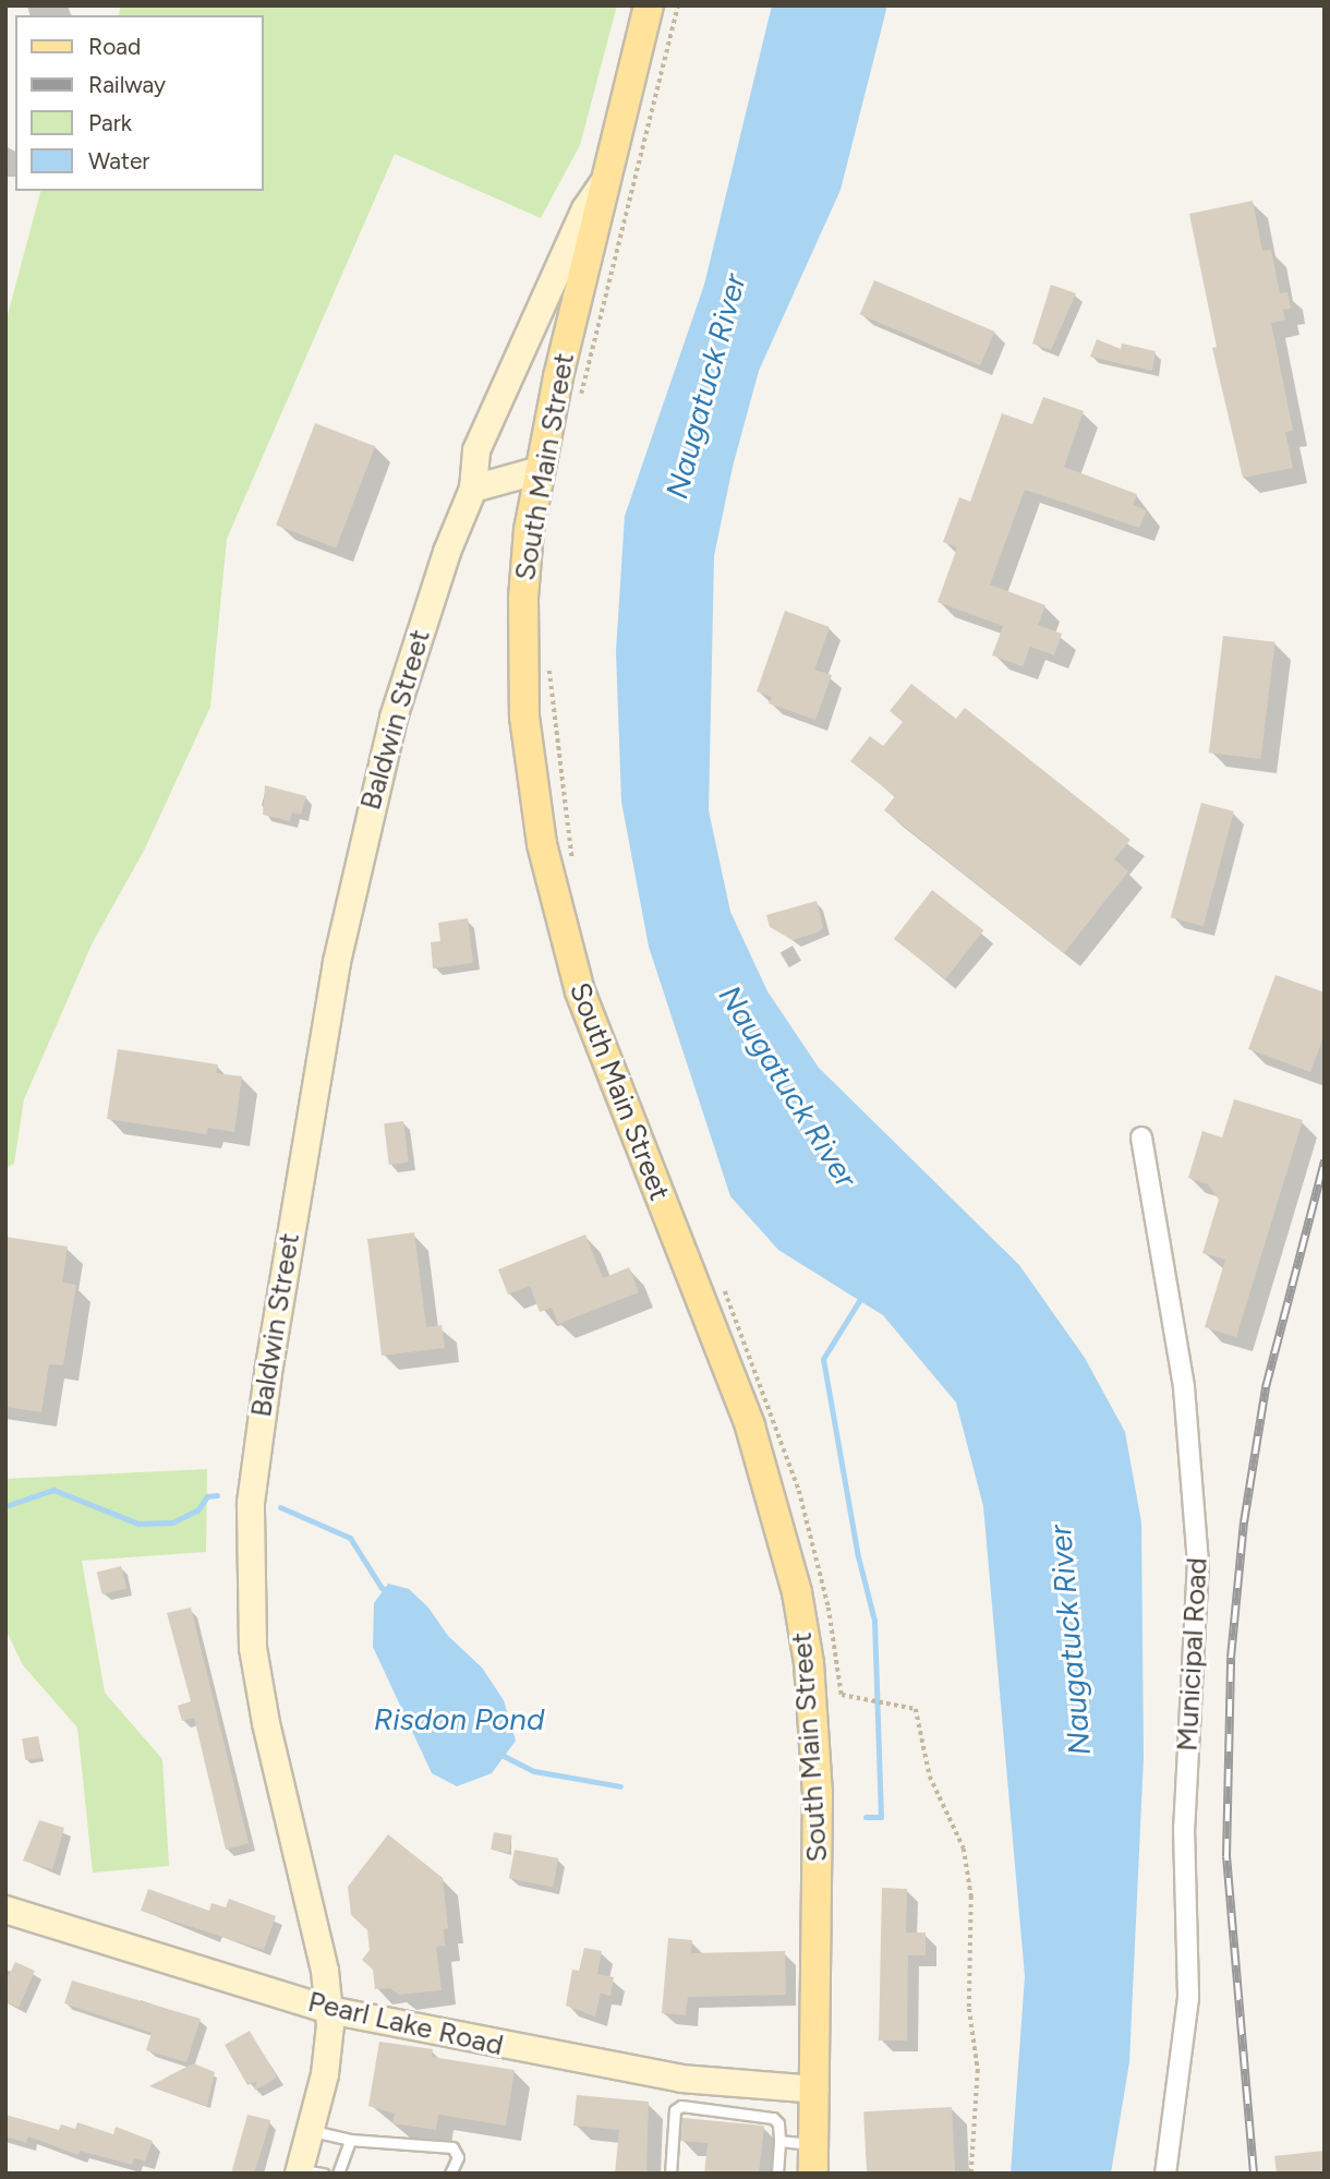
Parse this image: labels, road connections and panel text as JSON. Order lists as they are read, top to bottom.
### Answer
{
  "streets": {
    "main road": ["South Main Street", "Baldwin Street", "Pearl Lake Road"],
    "street": ["Municipal Road"]
  },
  "crossings": [
    ["South Main Street", "Baldwin Street"],
    ["South Main Street", "Pearl Lake Road"],
    ["Baldwin Street", "Pearl Lake Road"]
  ],
  "water": ["Naugatuck River", "Risdon Pond"],
  "legend": [
    "Road",
    "Railway",
    "Park",
    "Water"
  ]
}
